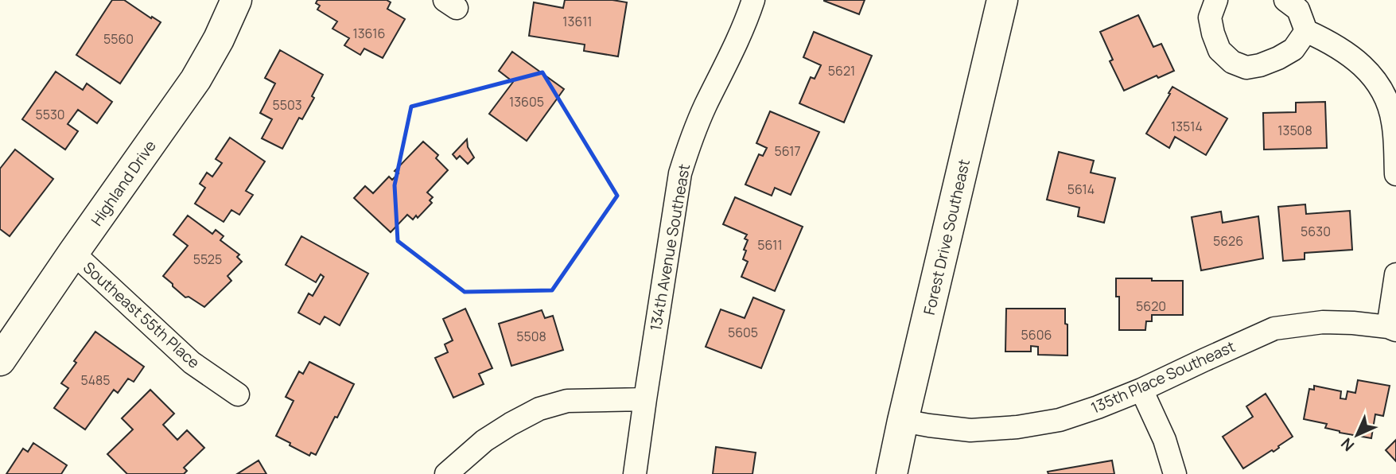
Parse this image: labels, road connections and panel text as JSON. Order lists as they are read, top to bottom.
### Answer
{
  "streets": {
    "main road": ["Highland Drive", "Forest Drive Southeast"],
    "street": ["134th Avenue Southeast", "Southeast 55th Place", "135th Place Southeast"]
  },
  "crossings": [
    ["Highland Drive", "Southeast 55th Place"],
    ["Forest Drive Southeast", "135th Place Southeast"]
  ],
  "house_numbers": [
    "13611",
    "13616",
    "5560",
    "5621",
    "13605",
    "5503",
    "5530",
    "13514",
    "13508",
    "5617",
    "5614",
    "5630",
    "5626",
    "5611",
    "5525",
    "5620",
    "5605",
    "5606",
    "5508",
    "5485"
  ],
  "north": "bottom left"
}
